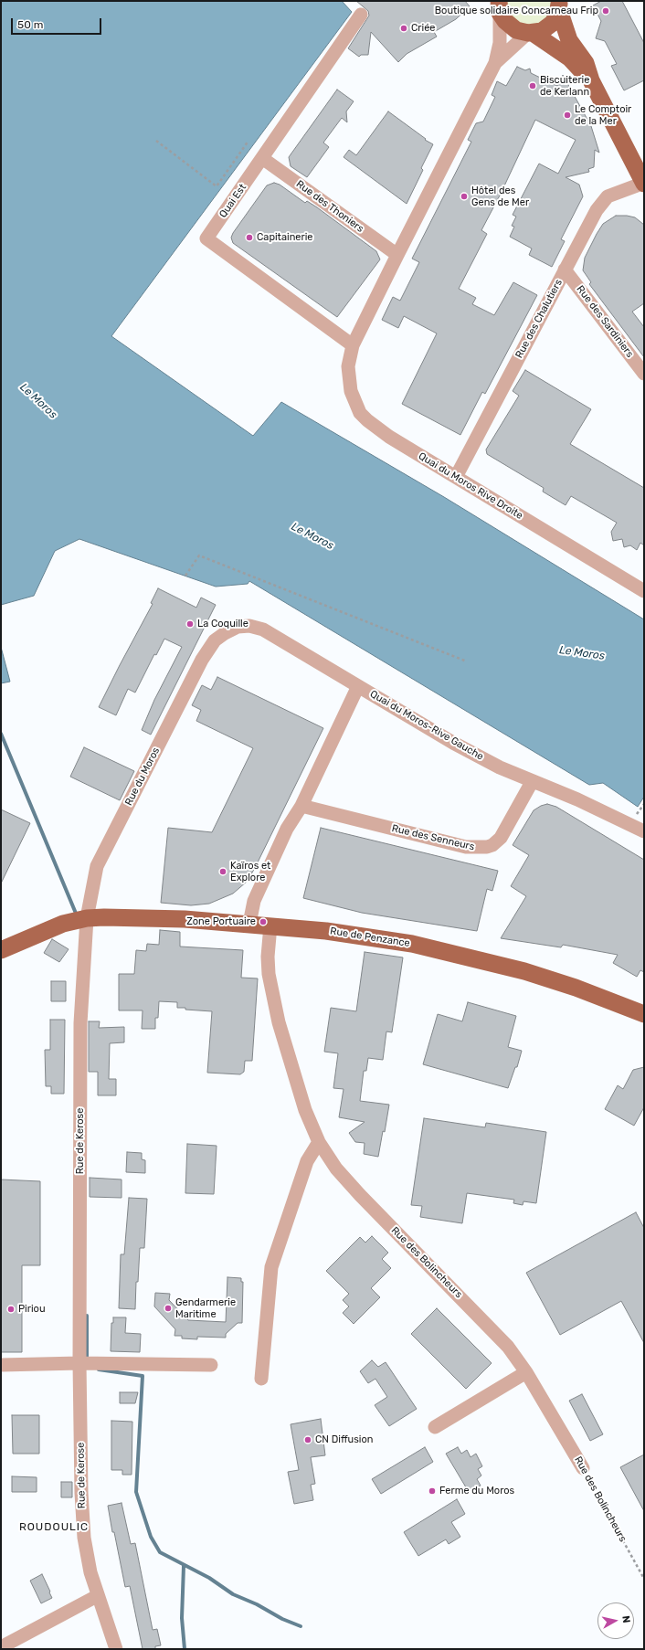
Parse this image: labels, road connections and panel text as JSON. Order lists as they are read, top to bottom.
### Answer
{
  "streets": {
    "main road": ["Rue de Penzance"],
    "street": [
      "Quai Est",
      "Rue des Thoniers",
      "Rue des Chalutiers",
      "Rue des Sardiniers",
      "Quai du Moros Rive Droite",
      "Quai du Moros-Rive Gauche",
      "Rue du Moros",
      "Rue des Senneurs",
      "Rue de Kerose",
      "Rue des Bolincheurs"
    ]
  },
  "crossings": [
    ["Quai Est", "Rue des Thoniers"],
    ["Quai Est", "Quai du Moros Rive Droite"],
    ["Rue des Thoniers", "Quai du Moros Rive Droite"],
    ["Rue des Chalutiers", "Rue des Sardiniers"],
    ["Rue des Chalutiers", "Quai du Moros Rive Droite"],
    ["Quai du Moros-Rive Gauche", "Rue du Moros"],
    ["Quai du Moros-Rive Gauche", "Rue des Senneurs"],
    ["Rue du Moros", "Rue de Penzance"],
    ["Rue du Moros", "Rue de Kerose"],
    ["Rue de Penzance", "Rue de Kerose"],
    ["Rue de Penzance", "Rue des Bolincheurs"]
  ],
  "districts": ["ROUDOULIC"],
  "water": ["Le Moros"],
  "places": [
    "Boutique solidaire Concarneau Frip",
    "Criée",
    "Biscuiterie de Kerlann",
    "Le Comptoir de la Mer",
    "Hôtel des Gens de Mer",
    "Capitainerie",
    "La Coquille",
    "Kaïros et Explore",
    "Zone Portuaire",
    "Gendarmerie Maritime",
    "Piriou",
    "CN Diffusion",
    "Ferme du Moros"
  ],
  "scale_bar": "50 m",
  "north": "right"
}
